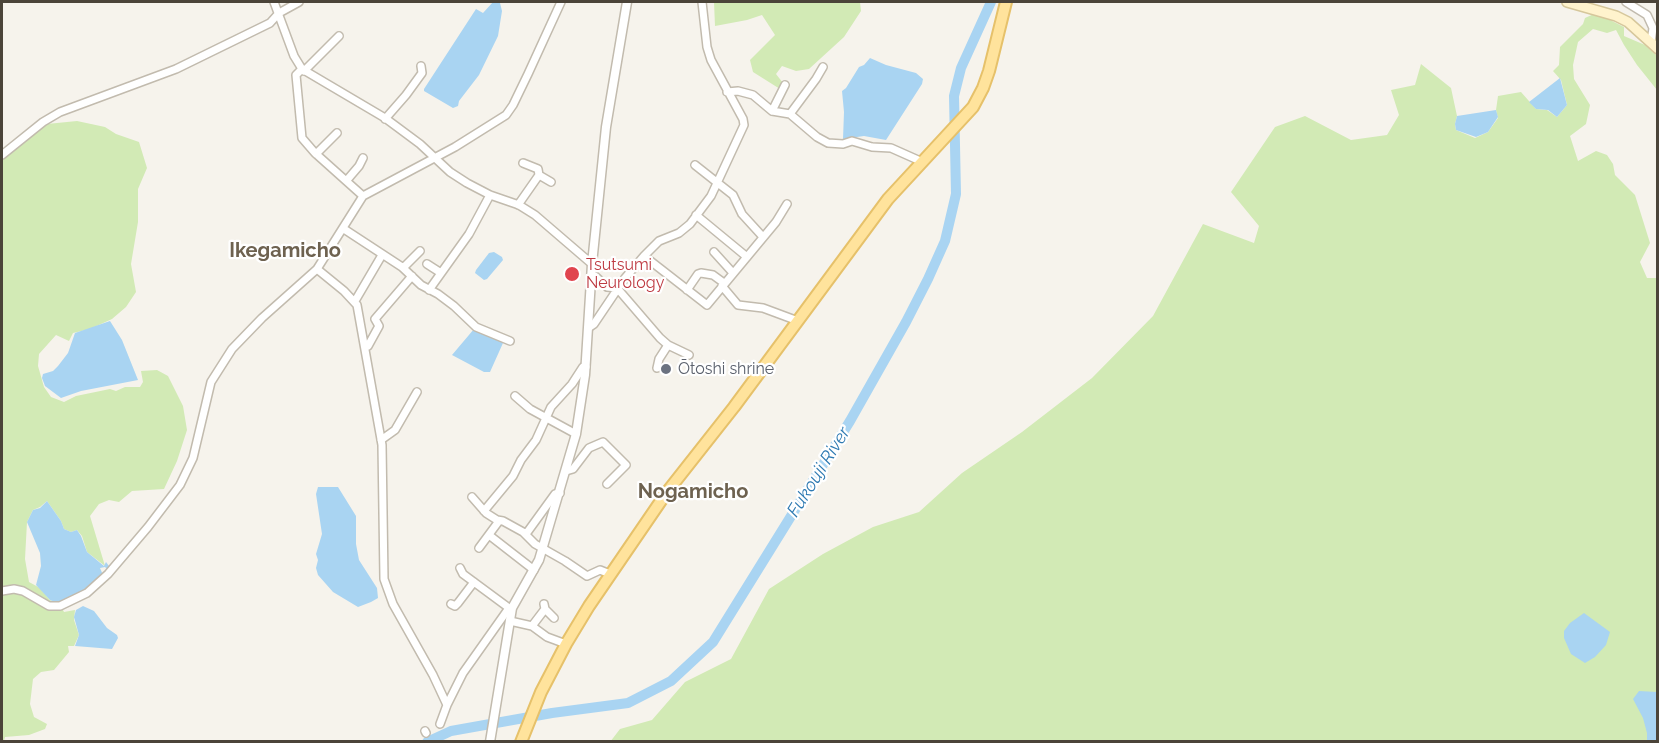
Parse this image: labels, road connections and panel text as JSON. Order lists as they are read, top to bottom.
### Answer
{
  "districts": ["Ikegamicho", "Nogamicho"],
  "water": ["Fukouji River"],
  "places": ["Tsutsumi Neurology", "Ōtoshi shrine"]
}
